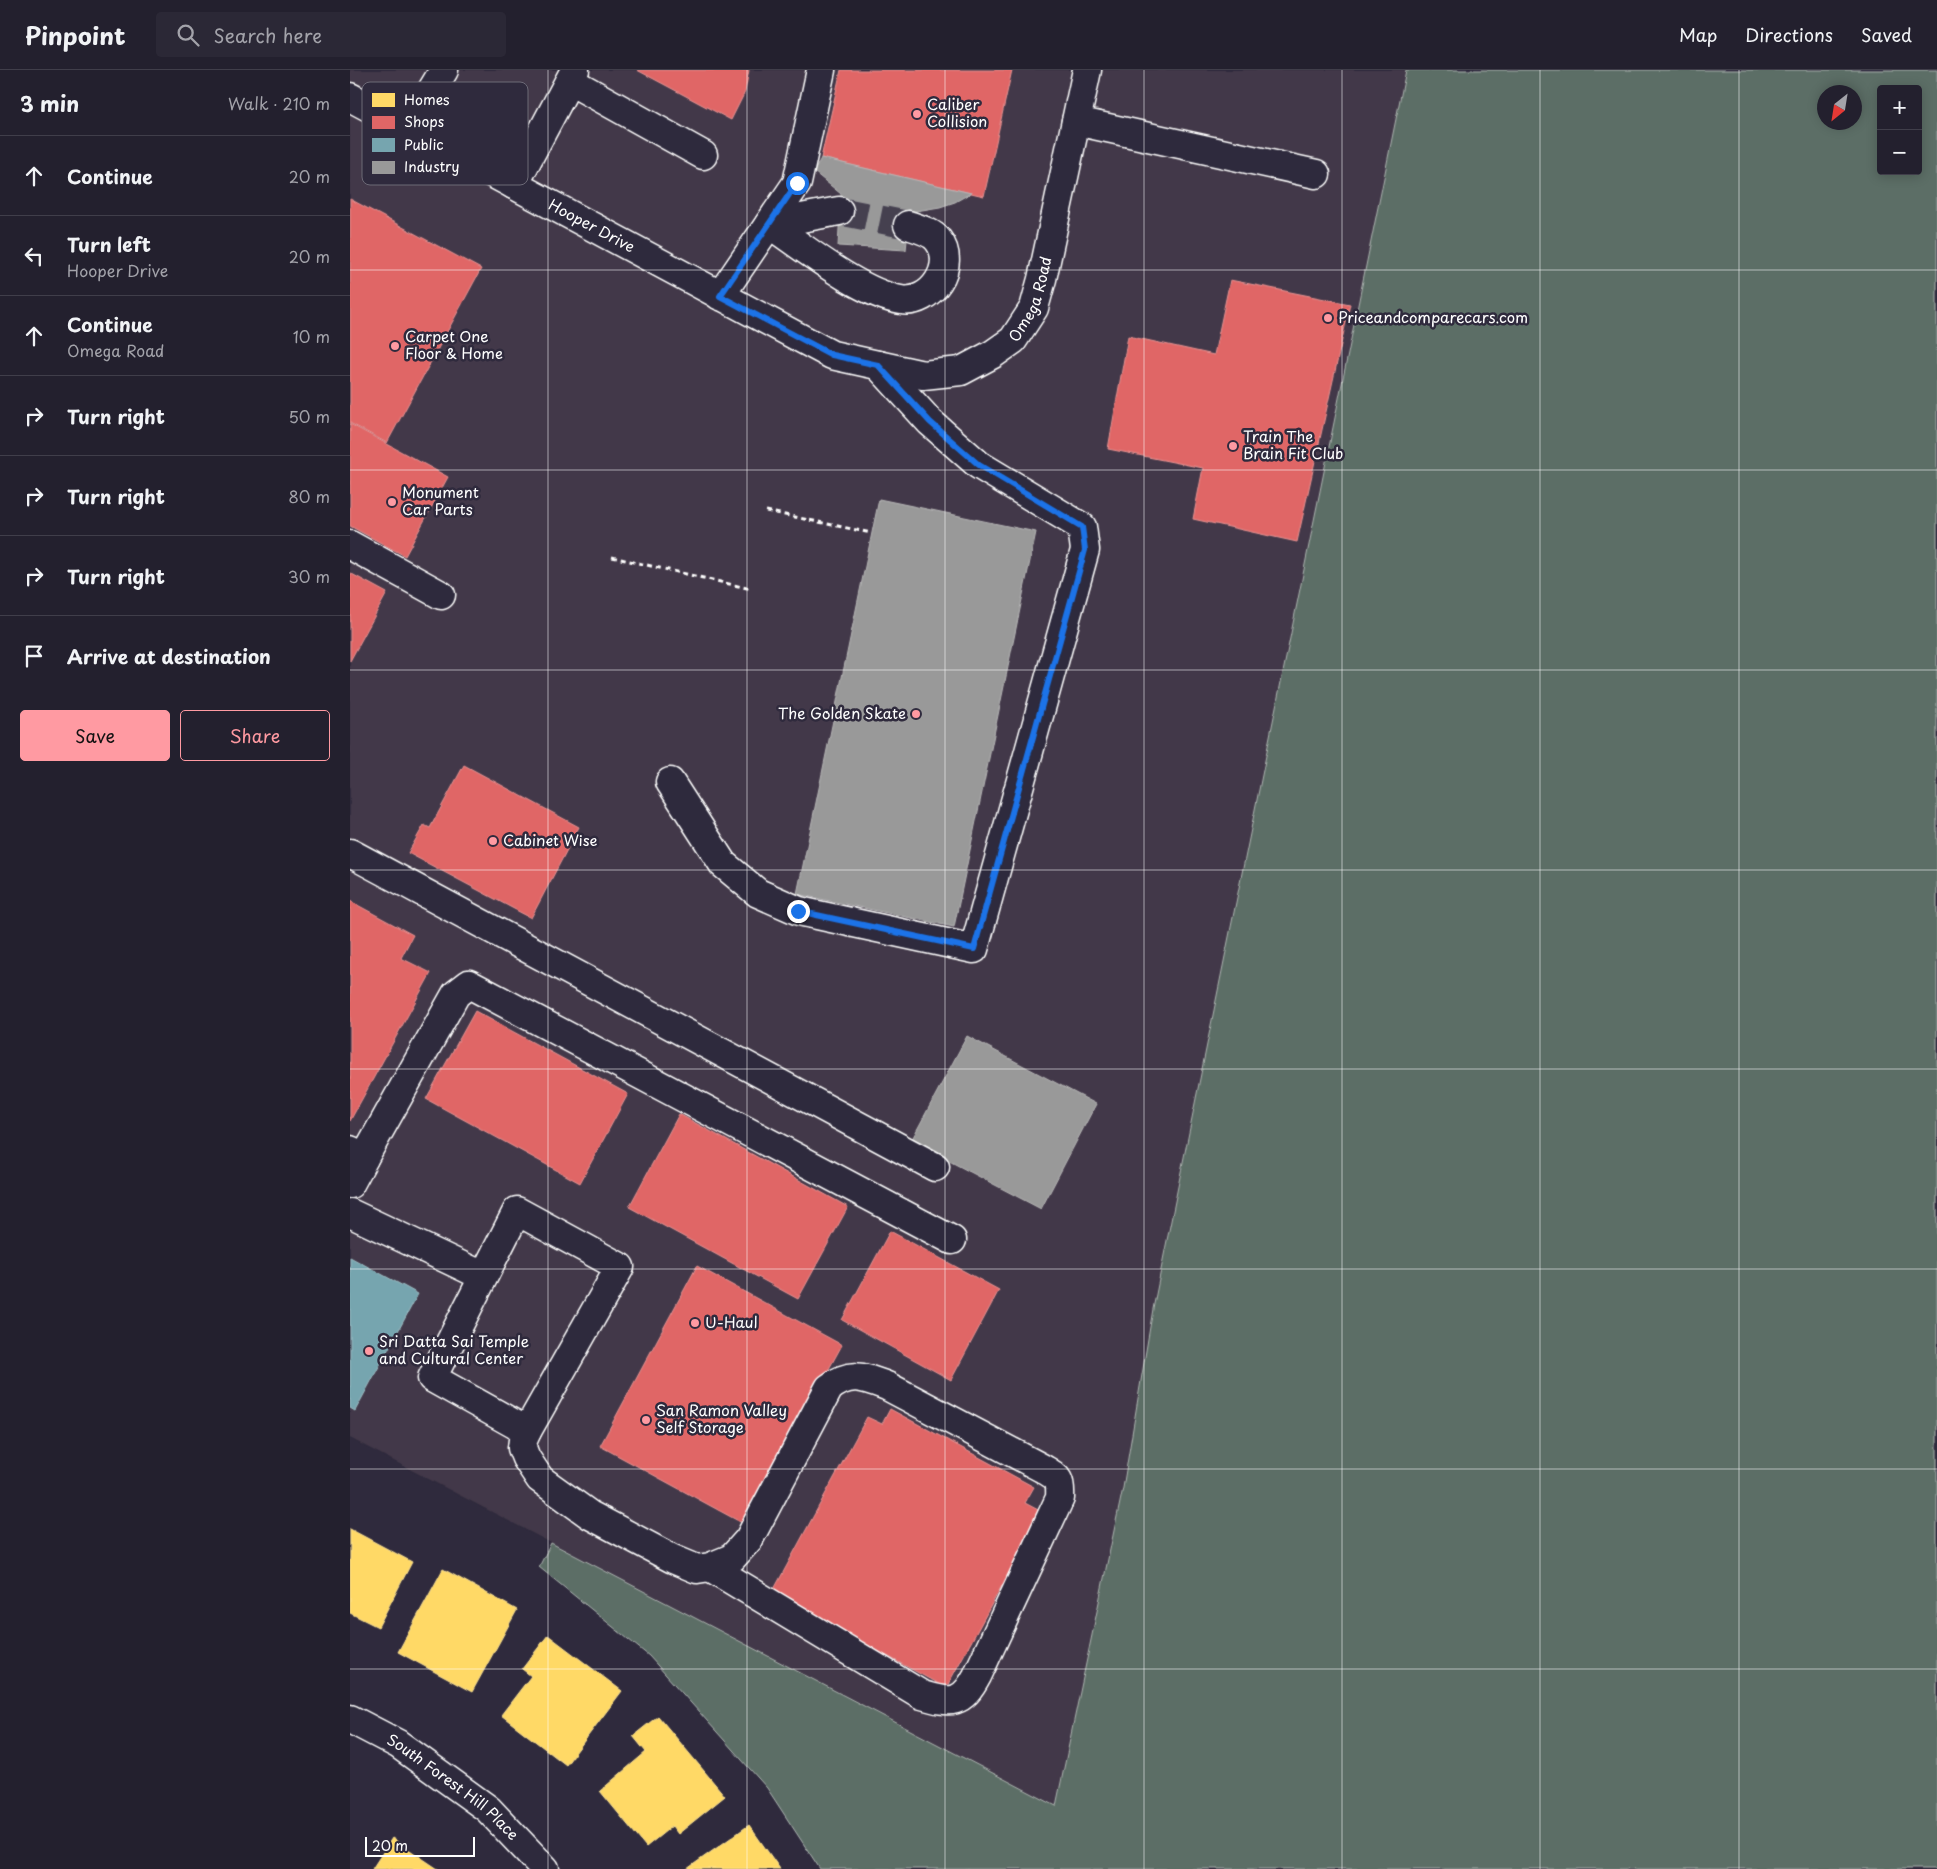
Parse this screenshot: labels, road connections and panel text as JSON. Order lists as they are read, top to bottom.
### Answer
{
  "streets": {
    "street": ["Hooper Drive", "Omega Road", "South Forest Hill Place"]
  },
  "crossings": [
    ["Hooper Drive", "Omega Road"]
  ],
  "places": [
    "Caliber Collision",
    "Priceandcomparecars.com",
    "Carpet One Floor & Home",
    "Train The Brain Fit Club",
    "Monument Car Parts",
    "The Golden Skate",
    "Cabinet Wise",
    "U-Haul",
    "Sri Datta Sai Temple and Cultural Center",
    "San Ramon Valley Self Storage"
  ],
  "legend": [
    "Homes",
    "Shops",
    "Public",
    "Industry"
  ],
  "scale_bar": "20 m",
  "north": "bottom left",
  "page": {
    "header": "Pinpoint",
    "search": "Search here",
    "nav": ["Map", "Directions", "Saved"],
    "heading": ["3 min", "Walk · 210 m"],
    "map_buttons": ["+", "−"],
    "list": [
      ["Continue", "20 m"],
      ["Turn left", "Hooper Drive", "20 m"],
      ["Continue", "Omega Road", "10 m"],
      ["Turn right", "50 m"],
      ["Turn right", "80 m"],
      ["Turn right", "30 m"],
      "Arrive at destination"
    ],
    "buttons": ["Save", "Share"],
    "scale": "20 m"
  }
}
